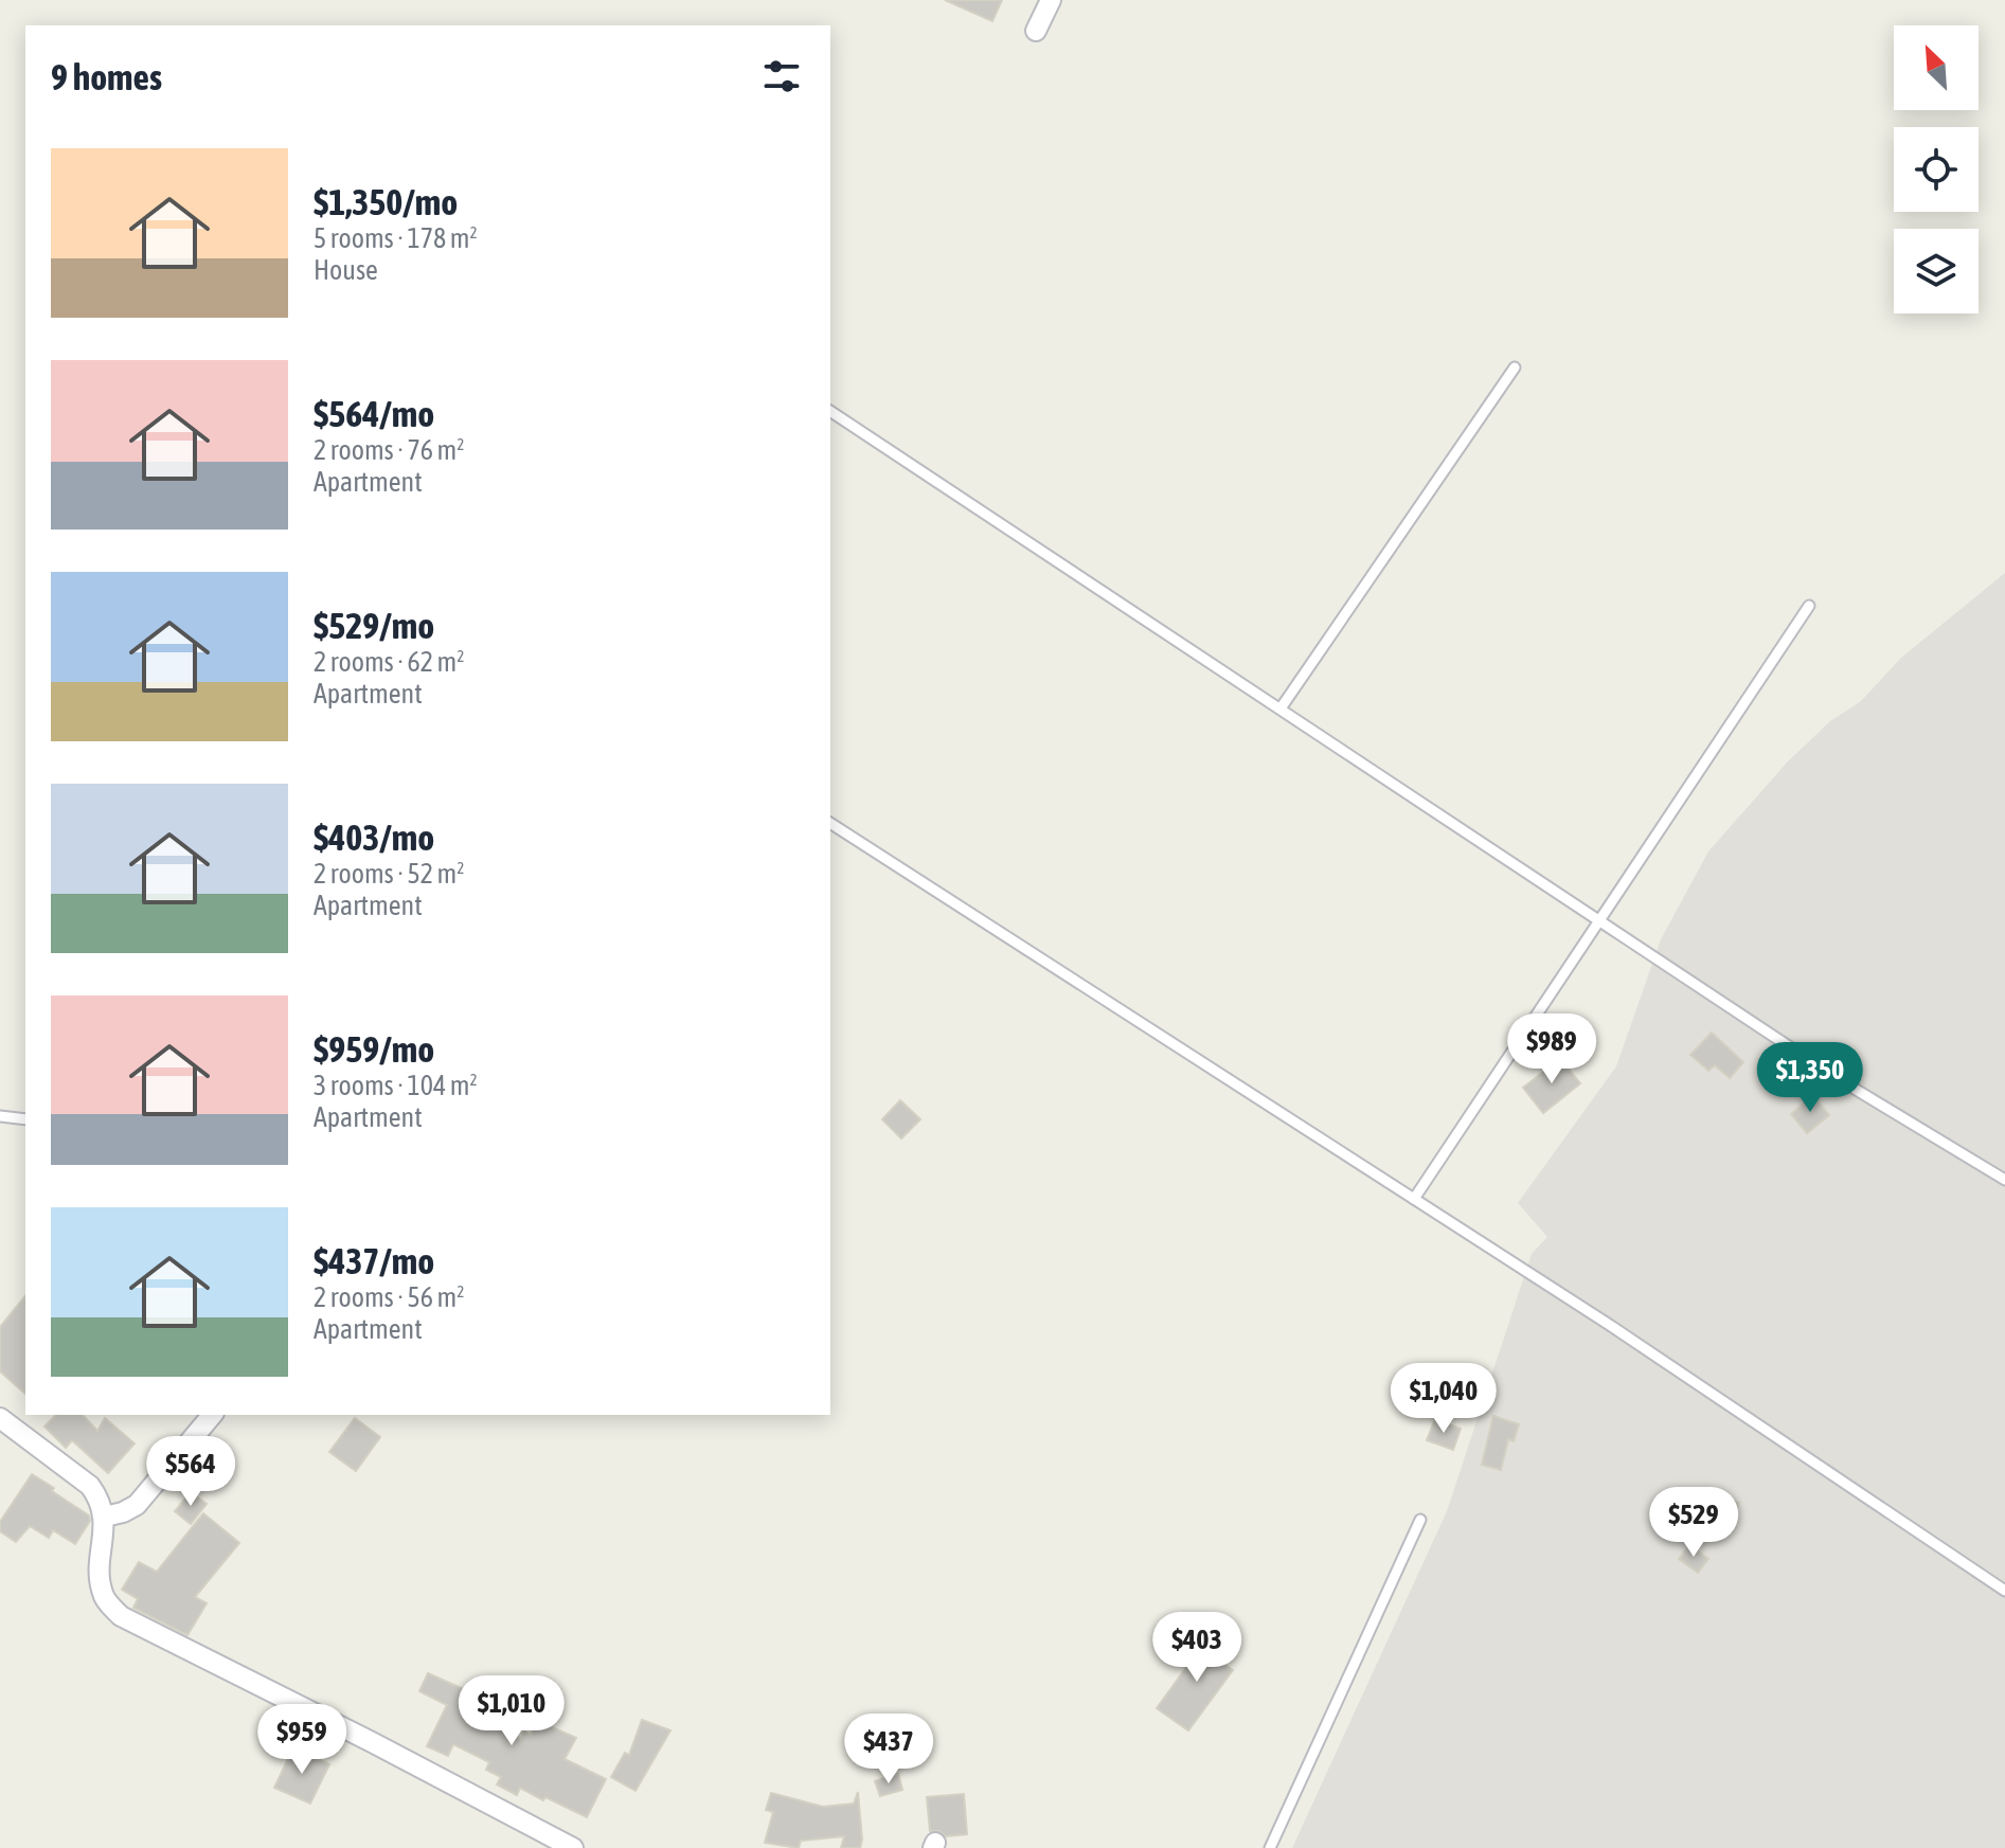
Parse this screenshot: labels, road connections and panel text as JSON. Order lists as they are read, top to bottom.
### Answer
{
  "north": "top left",
  "page": {
    "heading": "9 homes",
    "list": [
      {
        "name": "$1,350/mo",
        "note": "5 rooms · 178 m² · House"
      },
      {
        "name": "$564/mo",
        "note": "2 rooms · 76 m² · Apartment"
      },
      {
        "name": "$529/mo",
        "note": "2 rooms · 62 m² · Apartment"
      },
      {
        "name": "$403/mo",
        "note": "2 rooms · 52 m² · Apartment"
      },
      {
        "name": "$959/mo",
        "note": "3 rooms · 104 m² · Apartment"
      },
      {
        "name": "$437/mo",
        "note": "2 rooms · 56 m² · Apartment"
      }
    ],
    "price": [
      "$989",
      "$1,350",
      "$1,040",
      "$564",
      "$529",
      "$403",
      "$1,010",
      "$959",
      "$437"
    ]
  }
}
